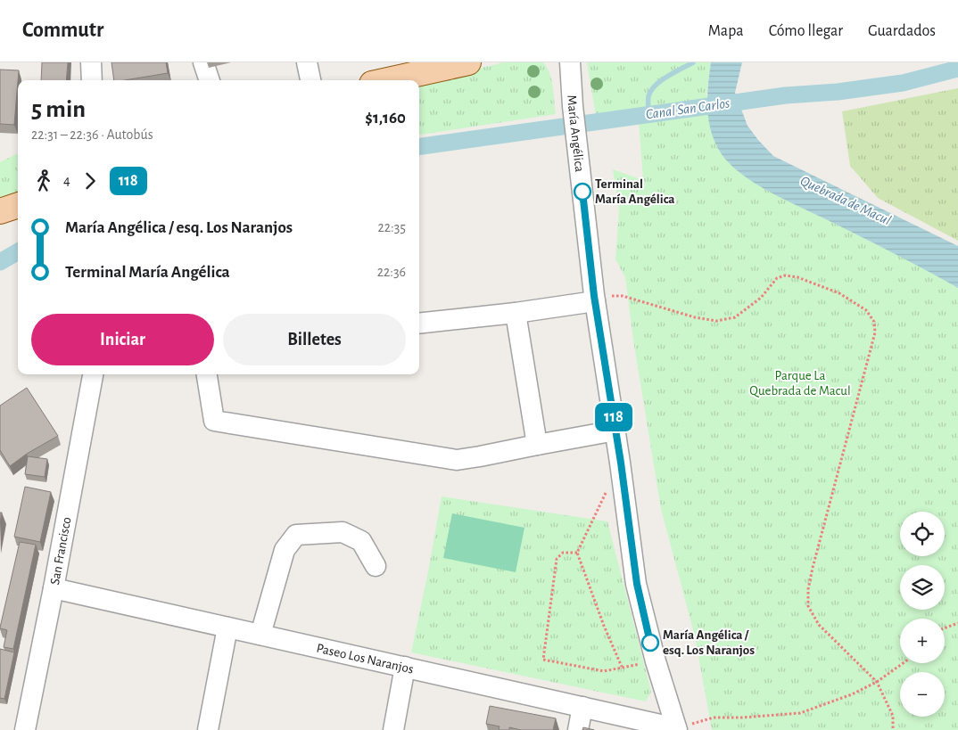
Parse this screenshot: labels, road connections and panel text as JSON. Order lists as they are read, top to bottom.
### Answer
{
  "streets": {
    "street": ["María Angélica", "San Francisco", "Paseo Los Naranjos"]
  },
  "crossings": [
    ["María Angélica", "Paseo Los Naranjos"],
    ["San Francisco", "Paseo Los Naranjos"]
  ],
  "water": ["Canal San Carlos", "Quebrada de Macul"],
  "parks": ["Parque La Quebrada de Macul"],
  "places": ["Terminal María Angélica", "María Angélica / esq. Los Naranjos"],
  "lines": ["bus line 118"],
  "page": {
    "header": "Commutr",
    "nav": ["Mapa", "Cómo llegar", "Guardados"],
    "on_map": "118",
    "heading": ["5 min", "22:31 – 22:36 · Autobús", "$1,160"],
    "legs": ["4", "118"],
    "list": [
      {
        "name": "María Angélica / esq. Los Naranjos",
        "value": "22:35"
      },
      {
        "name": "Terminal María Angélica",
        "value": "22:36"
      }
    ],
    "buttons": ["Iniciar", "Billetes"],
    "map_buttons": ["+", "−"]
  }
}
